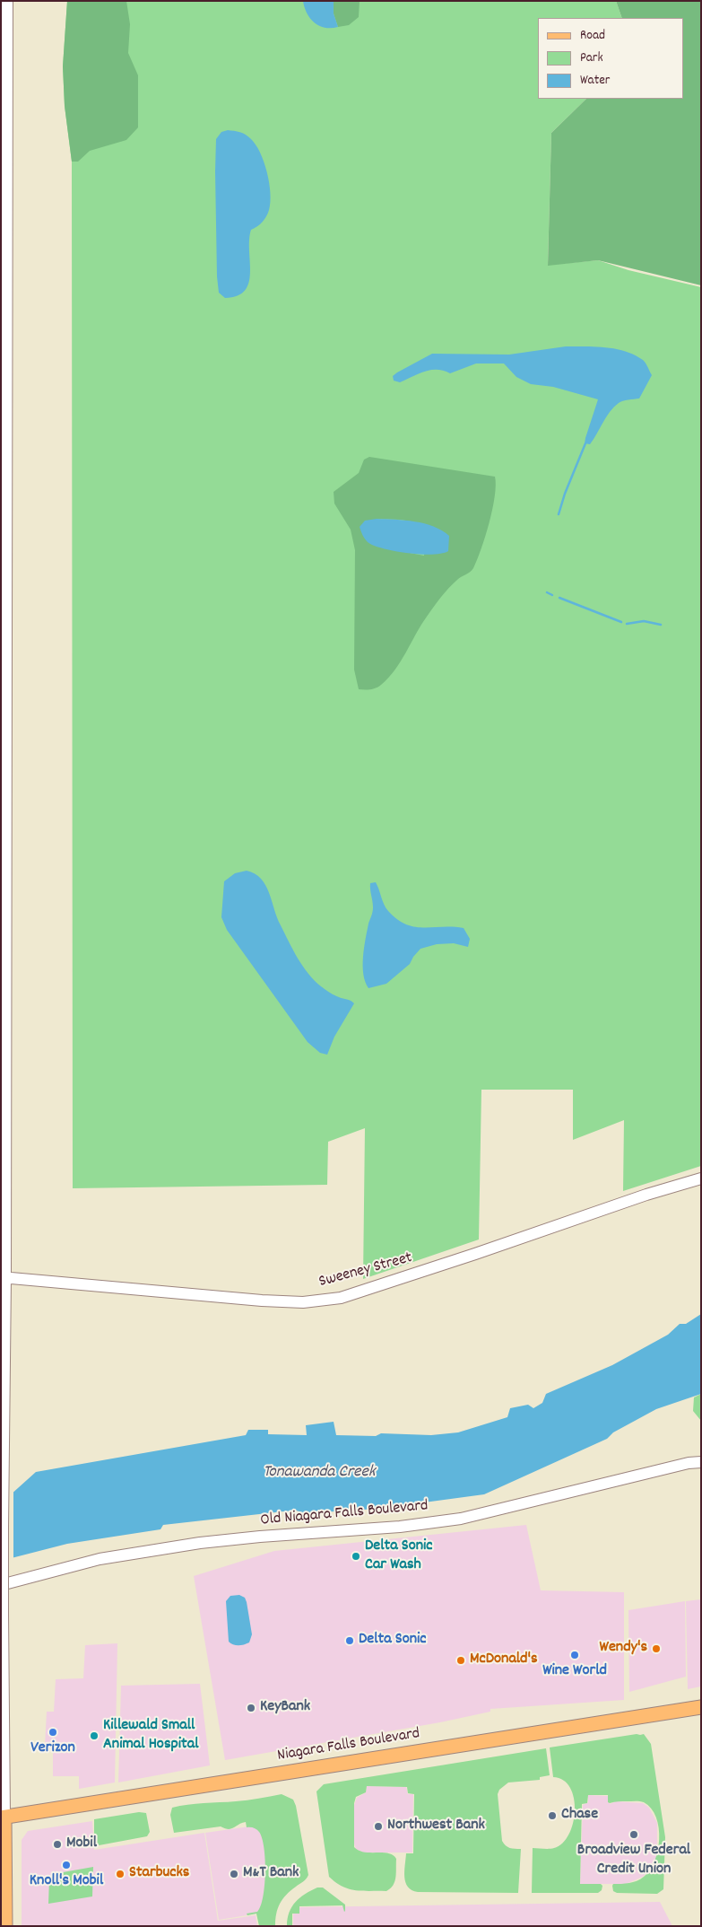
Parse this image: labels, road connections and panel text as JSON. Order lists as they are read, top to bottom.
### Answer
{
  "streets": {
    "main road": ["Niagara Falls Boulevard"],
    "street": ["Sweeney Street", "Old Niagara Falls Boulevard"]
  },
  "water": ["Tonawanda Creek"],
  "places": [
    "Delta Sonic Car Wash",
    "Delta Sonic",
    "Wendy's",
    "Wine World",
    "McDonald's",
    "KeyBank",
    "Verizon",
    "Killewald Small Animal Hospital",
    "Chase",
    "Northwest Bank",
    "Broadview Federal Credit Union",
    "Mobil",
    "Knoll's Mobil",
    "Starbucks",
    "M&T Bank"
  ],
  "legend": ["Road", "Park", "Water"]
}
